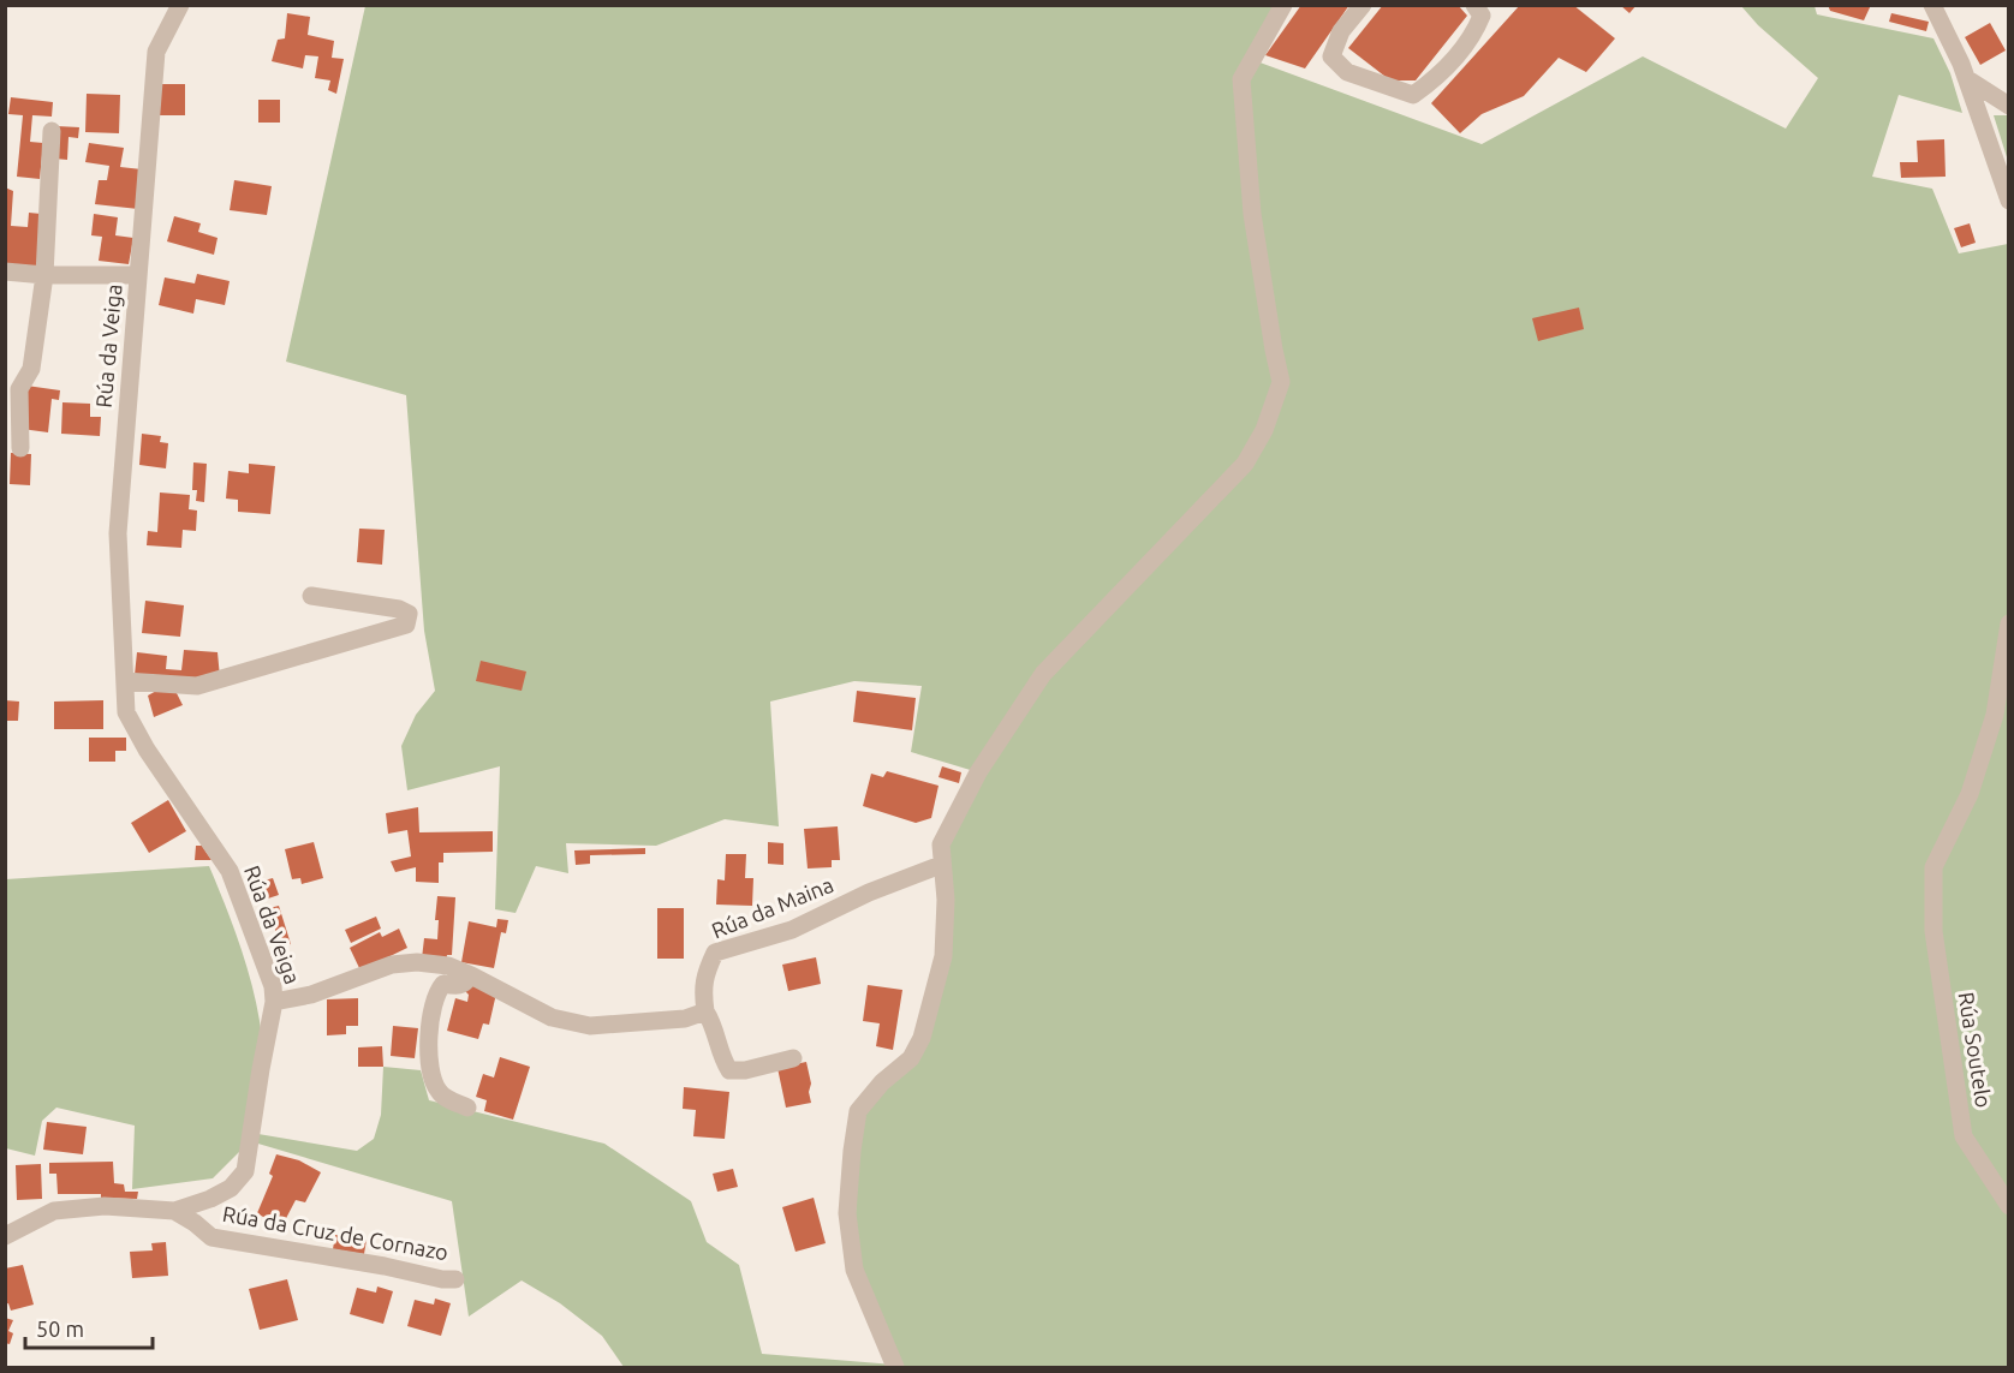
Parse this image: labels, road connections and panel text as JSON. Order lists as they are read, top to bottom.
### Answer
{
  "streets": {
    "street": [
      "Rúa da Veiga",
      "Rúa da Maina",
      "Rúa Soutelo",
      "Rúa da Cruz de Cornazo"
    ]
  },
  "crossings": [
    ["Rúa da Veiga", "Rúa da Cruz de Cornazo"]
  ],
  "scale_bar": "50 m"
}
